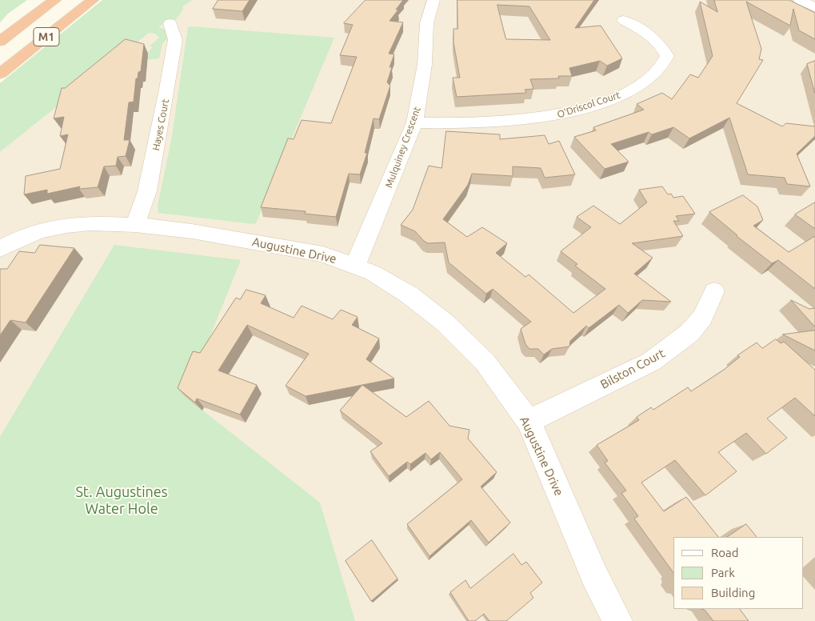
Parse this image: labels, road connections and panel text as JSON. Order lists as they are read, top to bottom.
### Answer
{
  "streets": {
    "highway": ["M1"],
    "street": [
      "O'Driscol Court",
      "Hayes Court",
      "Mulquiney Crescent",
      "Augustine Drive",
      "Bilston Court"
    ]
  },
  "crossings": [
    ["O'Driscol Court", "Mulquiney Crescent"],
    ["Hayes Court", "Augustine Drive"],
    ["Mulquiney Crescent", "Augustine Drive"],
    ["Augustine Drive", "Bilston Court"]
  ],
  "parks": ["St. Augustines Water Hole"],
  "legend": ["Road", "Park", "Building"]
}
